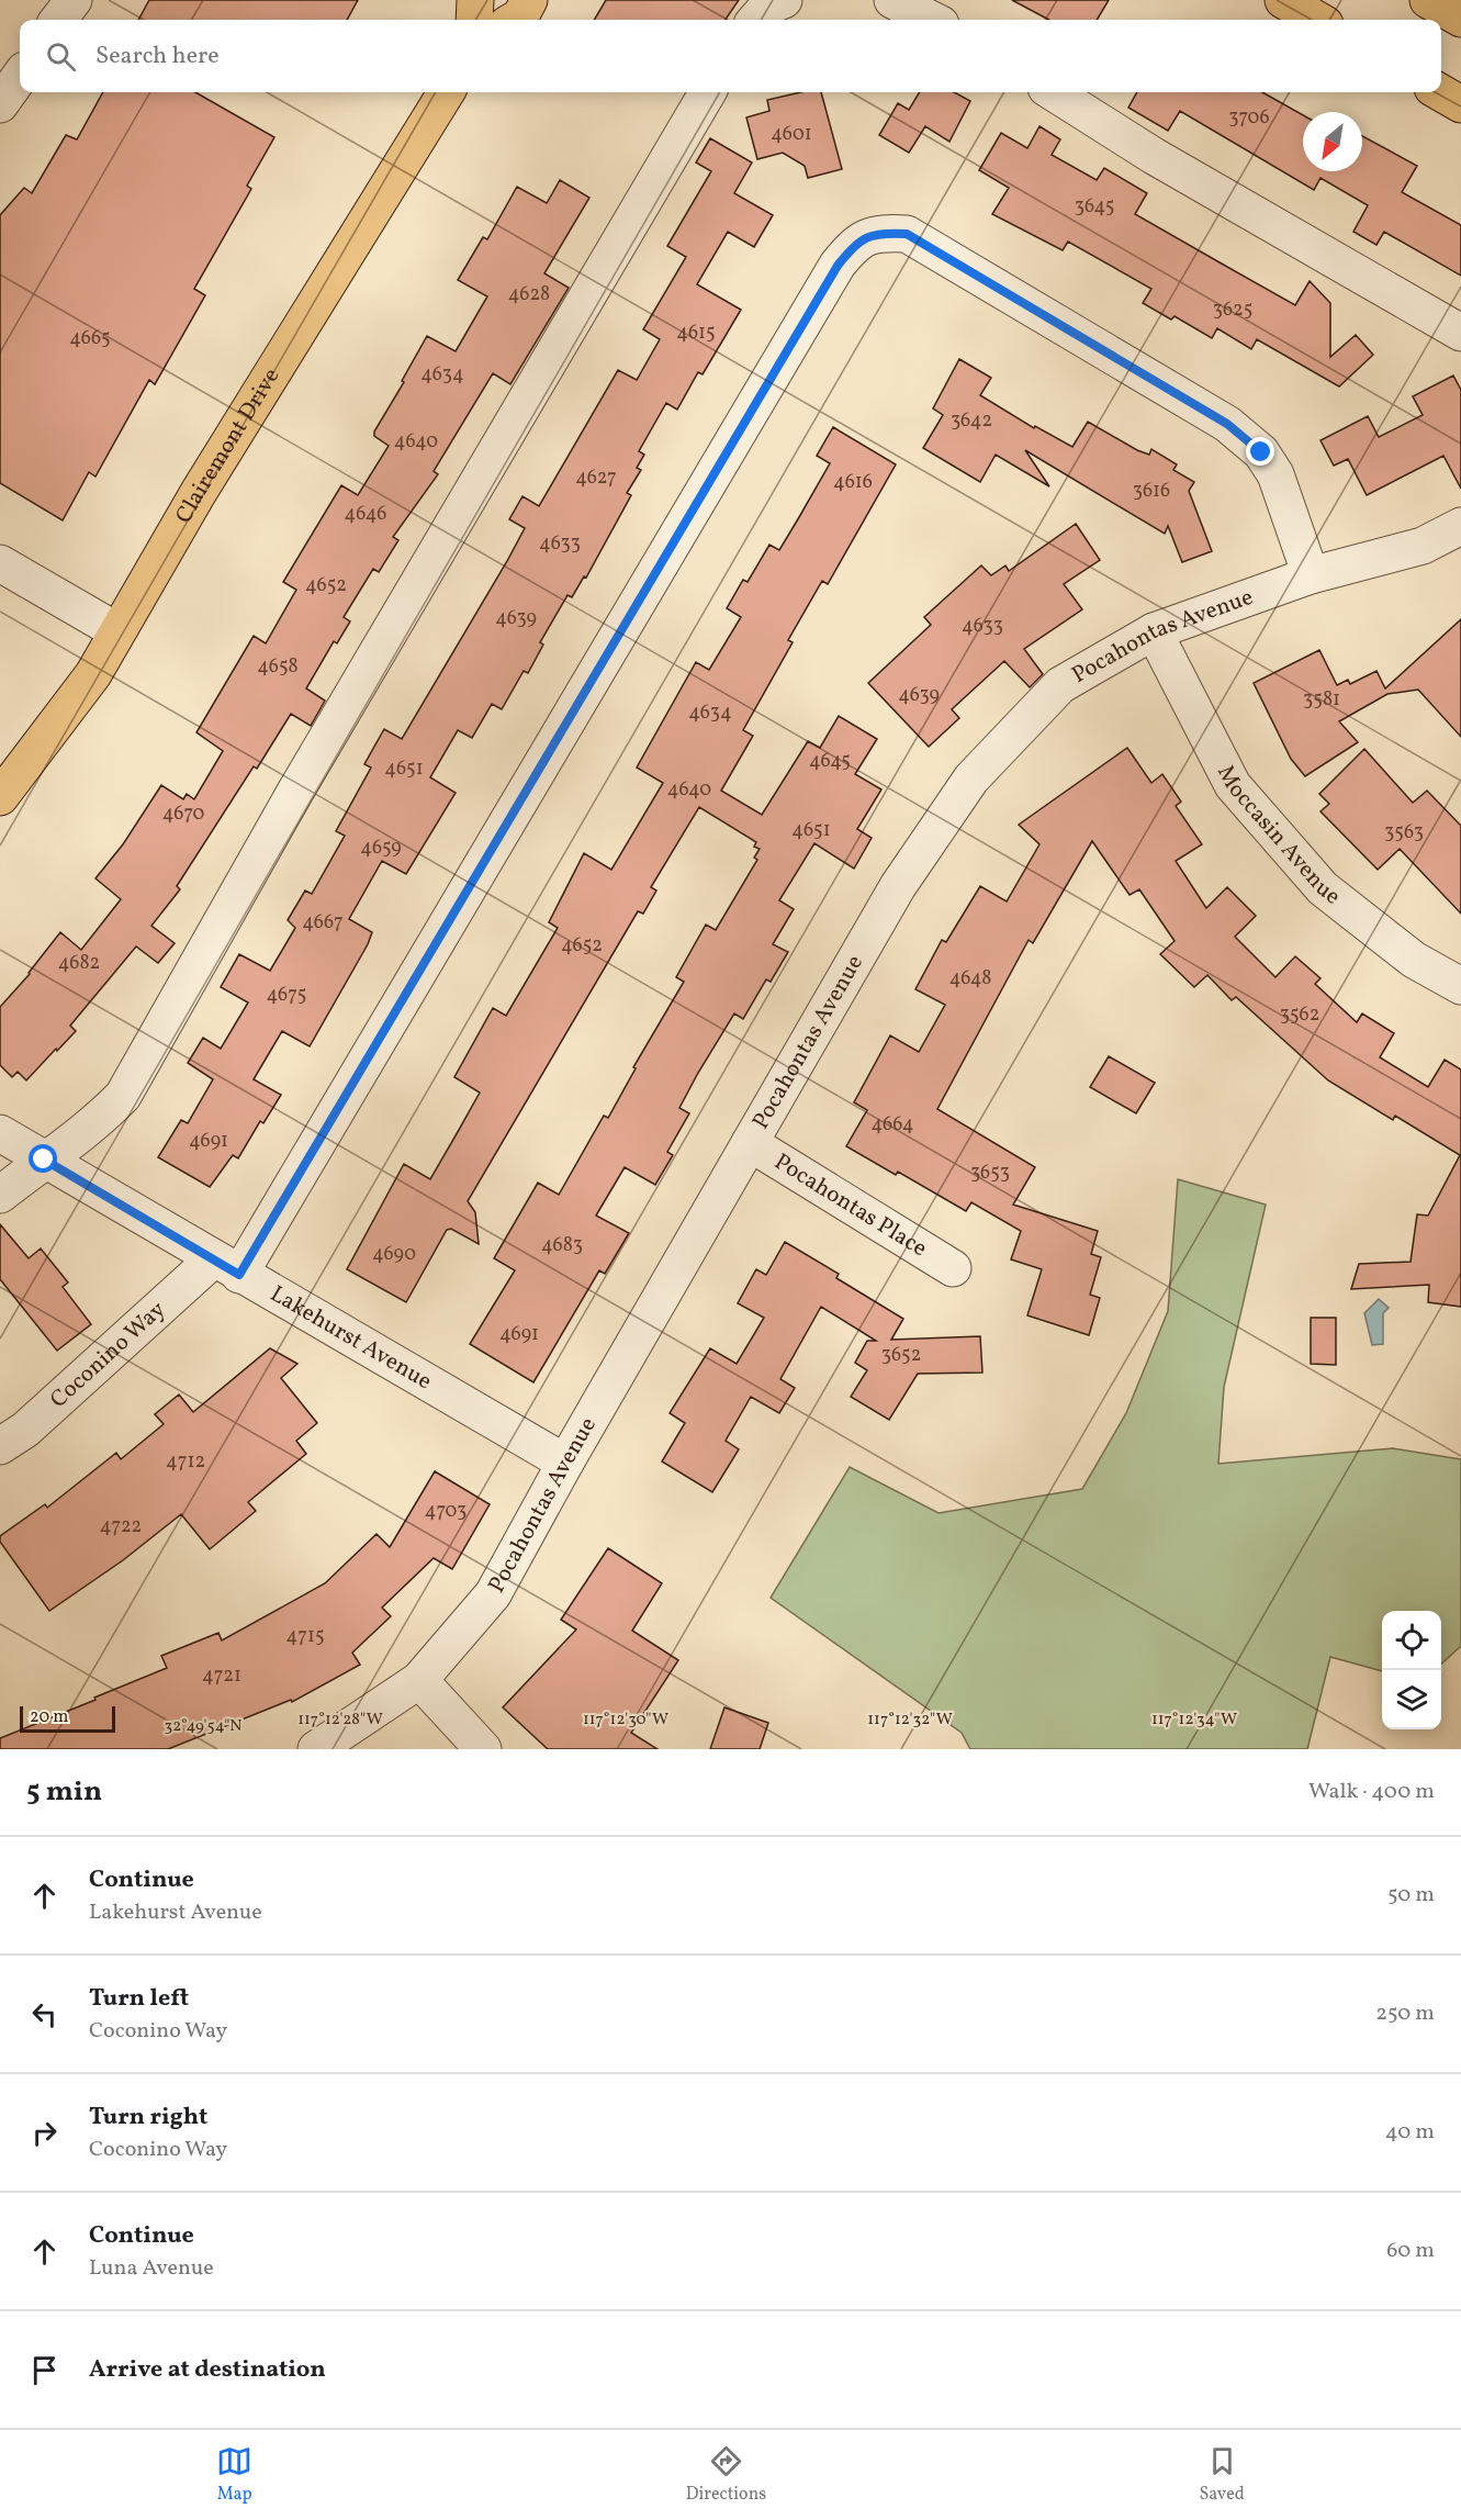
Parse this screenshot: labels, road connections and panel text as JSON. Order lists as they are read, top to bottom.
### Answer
{
  "streets": {
    "main road": ["Clairemont Drive"],
    "street": [
      "Pocahontas Avenue",
      "Moccasin Avenue",
      "Pocahontas Place",
      "Lakehurst Avenue",
      "Coconino Way"
    ]
  },
  "crossings": [
    ["Pocahontas Avenue", "Moccasin Avenue"],
    ["Pocahontas Avenue", "Pocahontas Place"],
    ["Pocahontas Avenue", "Lakehurst Avenue"],
    ["Pocahontas Avenue", "Coconino Way"],
    ["Lakehurst Avenue", "Coconino Way"]
  ],
  "house_numbers": [
    "3706",
    "4601",
    "3645",
    "4628",
    "3625",
    "4615",
    "4665",
    "4634",
    "3642",
    "4640",
    "4627",
    "4616",
    "3616",
    "4646",
    "4633",
    "4652",
    "4639",
    "4633",
    "4658",
    "4639",
    "3581",
    "4634",
    "4645",
    "4651",
    "4640",
    "4670",
    "4651",
    "3563",
    "4659",
    "4667",
    "4652",
    "4682",
    "4648",
    "4675",
    "3562",
    "4664",
    "4691",
    "3653",
    "4683",
    "4690",
    "4691",
    "3652",
    "4712",
    "4703",
    "4722",
    "4715",
    "4721"
  ],
  "scale_bar": "20 m",
  "north": "bottom left",
  "page": {
    "search": "Search here",
    "scale": "20 m",
    "heading": ["5 min", "Walk · 400 m"],
    "list": [
      ["Continue", "Lakehurst Avenue", "50 m"],
      ["Turn left", "Coconino Way", "250 m"],
      ["Turn right", "Coconino Way", "40 m"],
      ["Continue", "Luna Avenue", "60 m"],
      "Arrive at destination"
    ],
    "nav": ["Map", "Directions", "Saved"]
  },
  "coordinates": [
    "117°12'28\"W",
    "117°12'30\"W",
    "117°12'32\"W",
    "117°12'34\"W",
    "32°49'54\"N"
  ]
}
